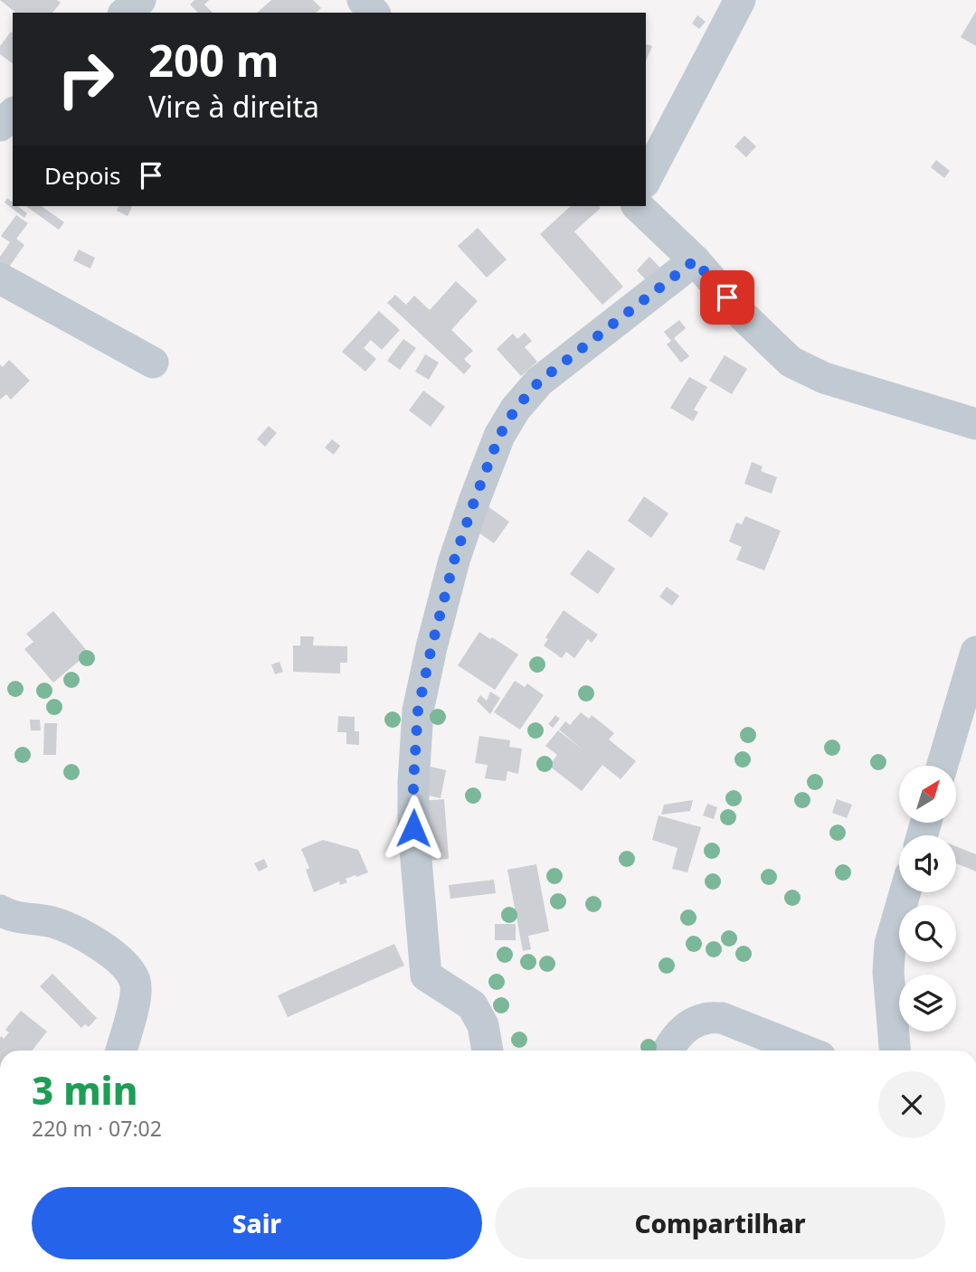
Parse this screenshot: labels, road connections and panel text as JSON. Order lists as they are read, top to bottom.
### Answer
{
  "north": "top right",
  "page": {
    "turn": ["200 m", "Vire à direita"],
    "then": "Depois",
    "heading": ["3 min", "220 m · 07:02"],
    "buttons": ["Sair", "Compartilhar"]
  }
}
